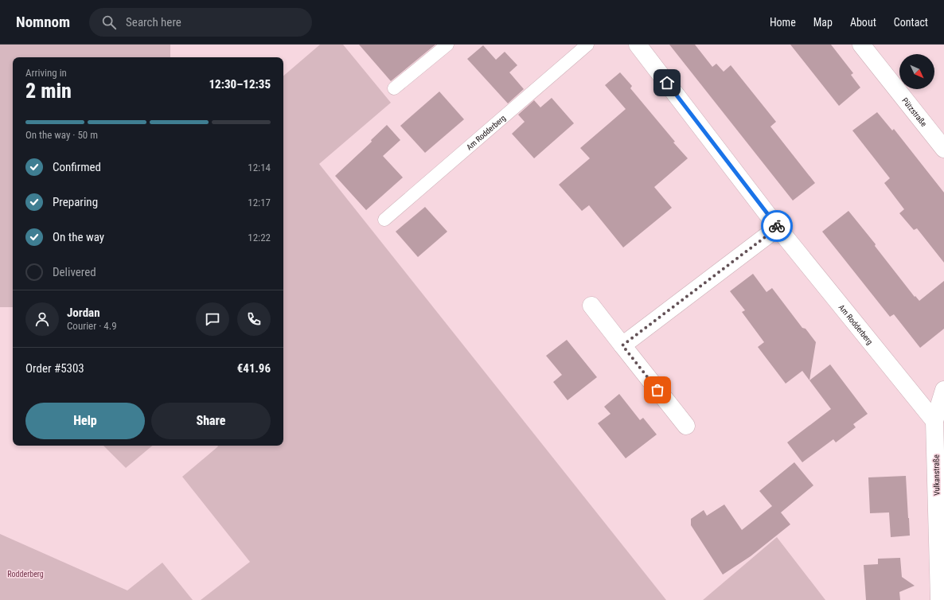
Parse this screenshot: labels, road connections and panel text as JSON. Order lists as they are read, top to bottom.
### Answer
{
  "streets": {
    "street": ["Pützstraße", "Am Rodderberg", "Vulkanstraße"]
  },
  "crossings": [
    ["Am Rodderberg", "Vulkanstraße"]
  ],
  "parks": ["Rodderberg"],
  "north": "bottom right",
  "page": {
    "header": "Nomnom",
    "search": "Search here",
    "nav": [
      "Home",
      "Map",
      "About",
      "Contact"
    ],
    "heading": ["2 min", "Arriving in", "12:30–12:35"],
    "panel": [
      "Jordan",
      "Courier · 4.9",
      "Order #5303",
      "€41.96"
    ],
    "bar": "On the way · 50 m",
    "list": [
      ["Confirmed", "12:14"],
      ["Preparing", "12:17"],
      ["On the way", "12:22"],
      "Delivered"
    ],
    "buttons": ["Help", "Share"]
  }
}
